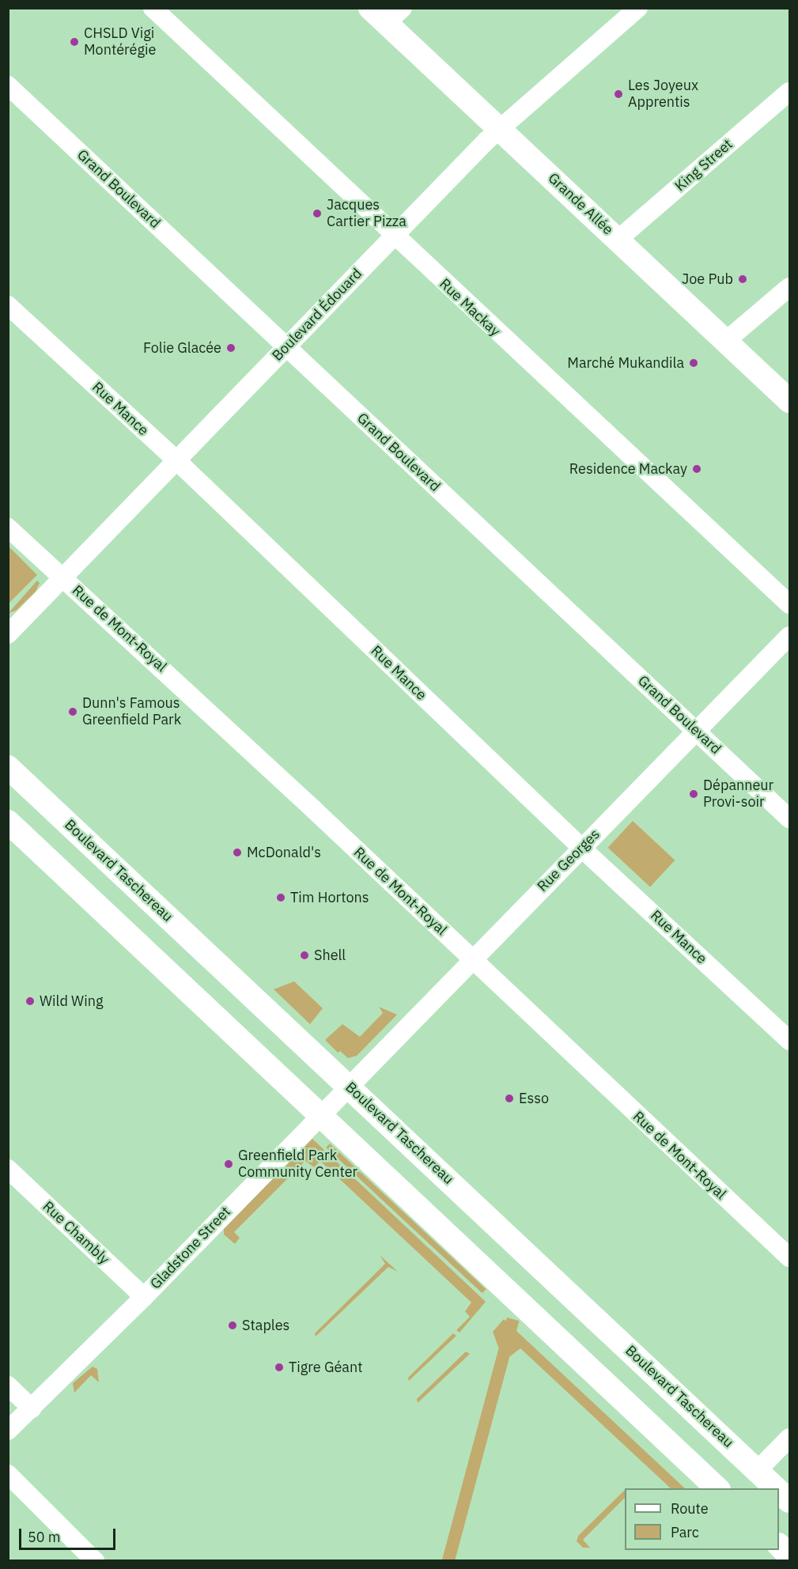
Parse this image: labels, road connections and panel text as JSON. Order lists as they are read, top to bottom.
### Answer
{
  "streets": {
    "main road": ["Grande Allée", "Boulevard Taschereau"],
    "street": [
      "King Street",
      "Grand Boulevard",
      "Rue Mackay",
      "Boulevard Édouard",
      "Rue Mance",
      "Rue de Mont-Royal",
      "Rue Georges",
      "Rue Chambly",
      "Gladstone Street"
    ]
  },
  "crossings": [
    ["King Street", "Grande Allée"],
    ["Grand Boulevard", "Boulevard Édouard"],
    ["Grand Boulevard", "Rue Georges"],
    ["Grande Allée", "Boulevard Édouard"],
    ["Rue Mackay", "Boulevard Édouard"],
    ["Boulevard Édouard", "Rue Mance"],
    ["Boulevard Édouard", "Rue de Mont-Royal"],
    ["Rue Mance", "Rue Georges"],
    ["Rue de Mont-Royal", "Rue Georges"],
    ["Rue Georges", "Boulevard Taschereau"],
    ["Rue Georges", "Gladstone Street"],
    ["Boulevard Taschereau", "Gladstone Street"],
    ["Rue Chambly", "Gladstone Street"]
  ],
  "places": [
    "CHSLD Vigi Montérégie",
    "Les Joyeux Apprentis",
    "Jacques Cartier Pizza",
    "Joe Pub",
    "Folie Glacée",
    "Marché Mukandila",
    "Residence Mackay",
    "Dunn's Famous Greenfield Park",
    "Dépanneur Provi-soir",
    "McDonald's",
    "Tim Hortons",
    "Shell",
    "Wild Wing",
    "Esso",
    "Greenfield Park Community Center",
    "Staples",
    "Tigre Géant"
  ],
  "legend": ["Route", "Parc"],
  "scale_bar": "50 m"
}
